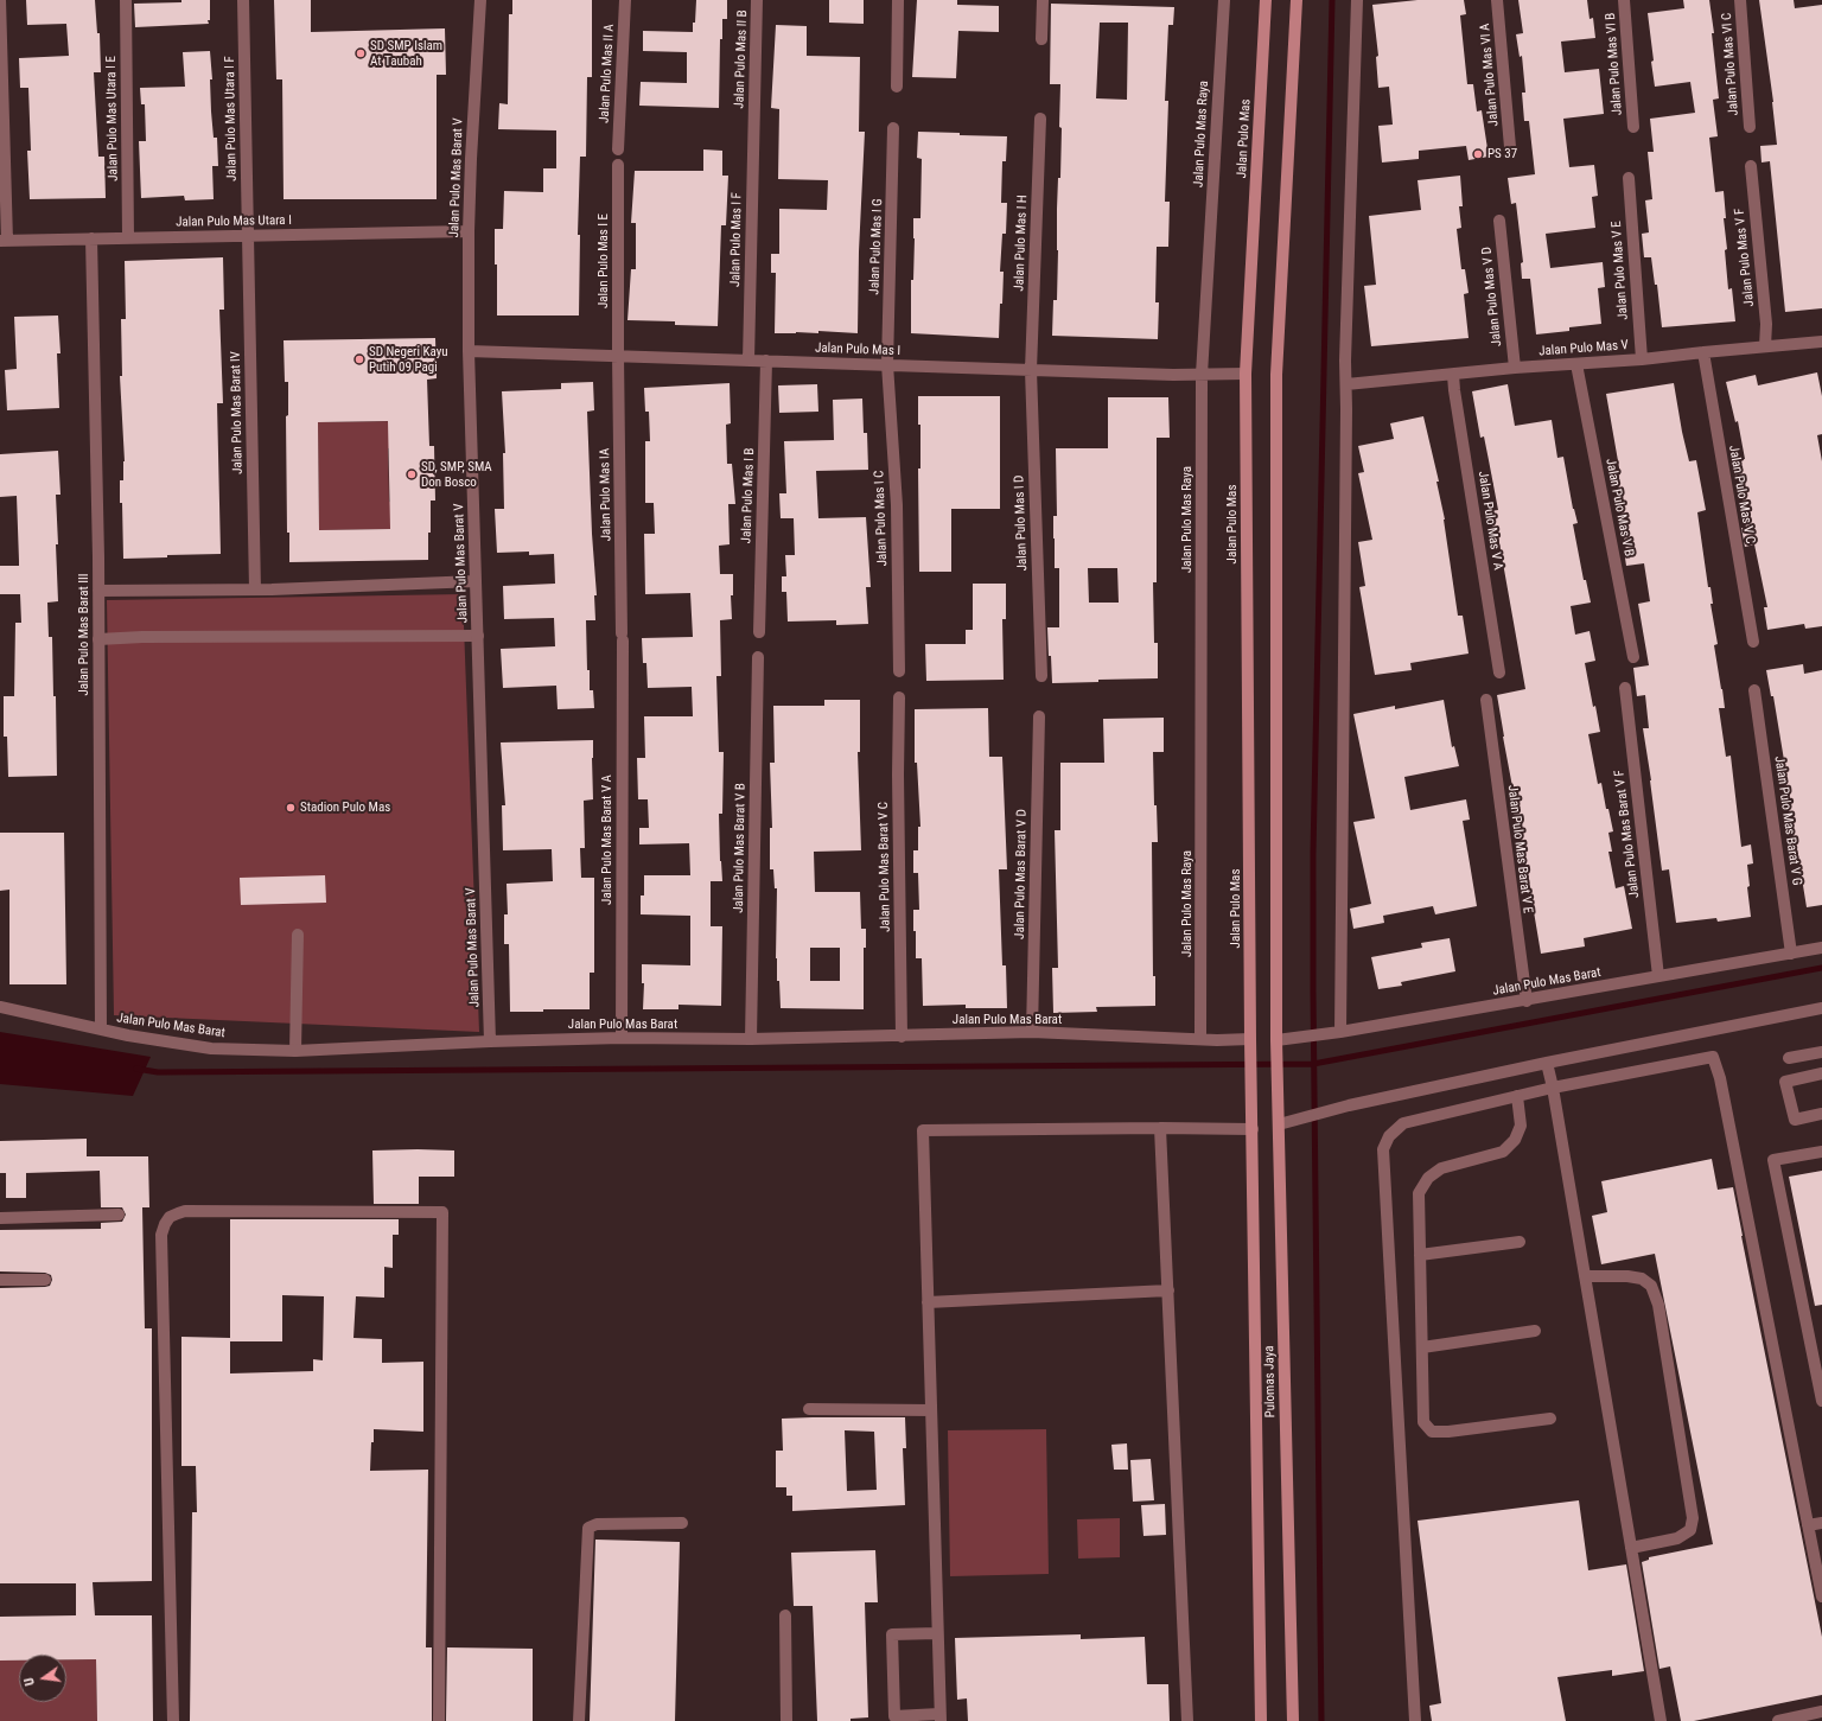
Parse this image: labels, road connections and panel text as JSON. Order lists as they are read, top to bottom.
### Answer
{
  "streets": {
    "street": [
      "Jalan Pulo Mas II B",
      "Jalan Pulo Mas VI B",
      "Jalan Pulo Mas VI C",
      "Jalan Pulo Mas II A",
      "Jalan Pulo Mas VI A",
      "Jalan Pulo Mas Utara I E",
      "Jalan Pulo Mas Utara I F",
      "Jalan Pulo Mas Raya",
      "Jalan Pulo Mas",
      "Jalan Pulo Mas Barat V",
      "Jalan Pulo Mas Utara I",
      "Jalan Pulo Mas I F",
      "Jalan Pulo Mas I H",
      "Jalan Pulo Mas I G",
      "Jalan Pulo Mas V F",
      "Jalan Pulo Mas I E",
      "Jalan Pulo Mas V E",
      "Jalan Pulo Mas V D",
      "Jalan Pulo Mas V",
      "Jalan Pulo Mas I",
      "Jalan Pulo Mas Barat IV",
      "Jalan Pulo Mas IA",
      "Jalan Pulo Mas V C",
      "Jalan Pulo Mas I B",
      "Jalan Pulo Mas V B",
      "Jalan Pulo Mas I C",
      "Jalan Pulo Mas V A",
      "Jalan Pulo Mas I D",
      "Jalan Pulo Mas Barat III",
      "Jalan Pulo Mas Barat V G",
      "Jalan Pulo Mas Barat V F",
      "Jalan Pulo Mas Barat V A",
      "Jalan Pulo Mas Barat V B",
      "Jalan Pulo Mas Barat V E",
      "Jalan Pulo Mas Barat V C",
      "Jalan Pulo Mas Barat V D",
      "Jalan Pulo Mas Barat",
      "Pulomas Jaya"
    ]
  },
  "crossings": [
    ["Jalan Pulo Mas II B", "Jalan Pulo Mas I F"],
    ["Jalan Pulo Mas Utara I E", "Jalan Pulo Mas Utara I"],
    ["Jalan Pulo Mas Utara I F", "Jalan Pulo Mas Utara I"],
    ["Jalan Pulo Mas Utara I F", "Jalan Pulo Mas Barat IV"],
    ["Jalan Pulo Mas Raya", "Jalan Pulo Mas I"],
    ["Jalan Pulo Mas Raya", "Jalan Pulo Mas Barat"],
    ["Jalan Pulo Mas", "Jalan Pulo Mas I"],
    ["Jalan Pulo Mas", "Jalan Pulo Mas Barat"],
    ["Jalan Pulo Mas", "Pulomas Jaya"],
    ["Jalan Pulo Mas Barat V", "Jalan Pulo Mas Utara I"],
    ["Jalan Pulo Mas Barat V", "Jalan Pulo Mas I"],
    ["Jalan Pulo Mas Barat V", "Jalan Pulo Mas Barat"],
    ["Jalan Pulo Mas Utara I", "Jalan Pulo Mas Barat IV"],
    ["Jalan Pulo Mas Utara I", "Jalan Pulo Mas Barat III"],
    ["Jalan Pulo Mas I F", "Jalan Pulo Mas I"],
    ["Jalan Pulo Mas I H", "Jalan Pulo Mas I"],
    ["Jalan Pulo Mas I H", "Jalan Pulo Mas I D"],
    ["Jalan Pulo Mas I G", "Jalan Pulo Mas I"],
    ["Jalan Pulo Mas I G", "Jalan Pulo Mas I C"],
    ["Jalan Pulo Mas V F", "Jalan Pulo Mas V"],
    ["Jalan Pulo Mas I E", "Jalan Pulo Mas I"],
    ["Jalan Pulo Mas I E", "Jalan Pulo Mas IA"],
    ["Jalan Pulo Mas V E", "Jalan Pulo Mas V"],
    ["Jalan Pulo Mas V D", "Jalan Pulo Mas V"],
    ["Jalan Pulo Mas V", "Jalan Pulo Mas V C"],
    ["Jalan Pulo Mas V", "Jalan Pulo Mas V B"],
    ["Jalan Pulo Mas V", "Jalan Pulo Mas V A"],
    ["Jalan Pulo Mas I", "Jalan Pulo Mas IA"],
    ["Jalan Pulo Mas I", "Jalan Pulo Mas I B"],
    ["Jalan Pulo Mas I", "Jalan Pulo Mas I C"],
    ["Jalan Pulo Mas I", "Jalan Pulo Mas I D"],
    ["Jalan Pulo Mas IA", "Jalan Pulo Mas Barat V A"],
    ["Jalan Pulo Mas Barat III", "Jalan Pulo Mas Barat"],
    ["Jalan Pulo Mas Barat V G", "Jalan Pulo Mas Barat"],
    ["Jalan Pulo Mas Barat V F", "Jalan Pulo Mas Barat"],
    ["Jalan Pulo Mas Barat V A", "Jalan Pulo Mas Barat"],
    ["Jalan Pulo Mas Barat V B", "Jalan Pulo Mas Barat"],
    ["Jalan Pulo Mas Barat V E", "Jalan Pulo Mas Barat"],
    ["Jalan Pulo Mas Barat V C", "Jalan Pulo Mas Barat"],
    ["Jalan Pulo Mas Barat V D", "Jalan Pulo Mas Barat"],
    ["Jalan Pulo Mas Barat", "Pulomas Jaya"]
  ],
  "places": [
    "SD SMP Islam At Taubah",
    "PS 37",
    "SD Negeri Kayu Putih 09 Pagi",
    "SD, SMP, SMA Don Bosco",
    "Stadion Pulo Mas"
  ],
  "north": "left"
}
